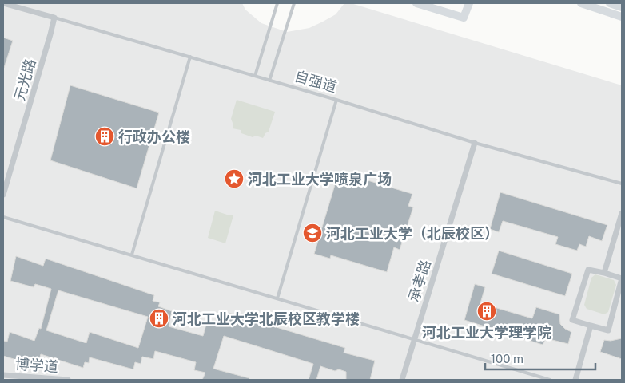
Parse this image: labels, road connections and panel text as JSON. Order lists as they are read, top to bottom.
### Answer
{
  "streets": {
    "street": [
      "元光路",
      "自强道",
      "承孝路",
      "博学道"
    ]
  },
  "crossings": [
    ["元光路", "自强道"],
    ["自强道", "承孝路"]
  ],
  "places": {
    "building": ["行政办公楼", "河北工业大学理学院", "河北工业大学北辰校区教学楼"],
    "place": ["河北工业大学喷泉广场"],
    "school or university": ["河北工业大学（北辰校区）"]
  },
  "scale_bar": "100 m"
}
